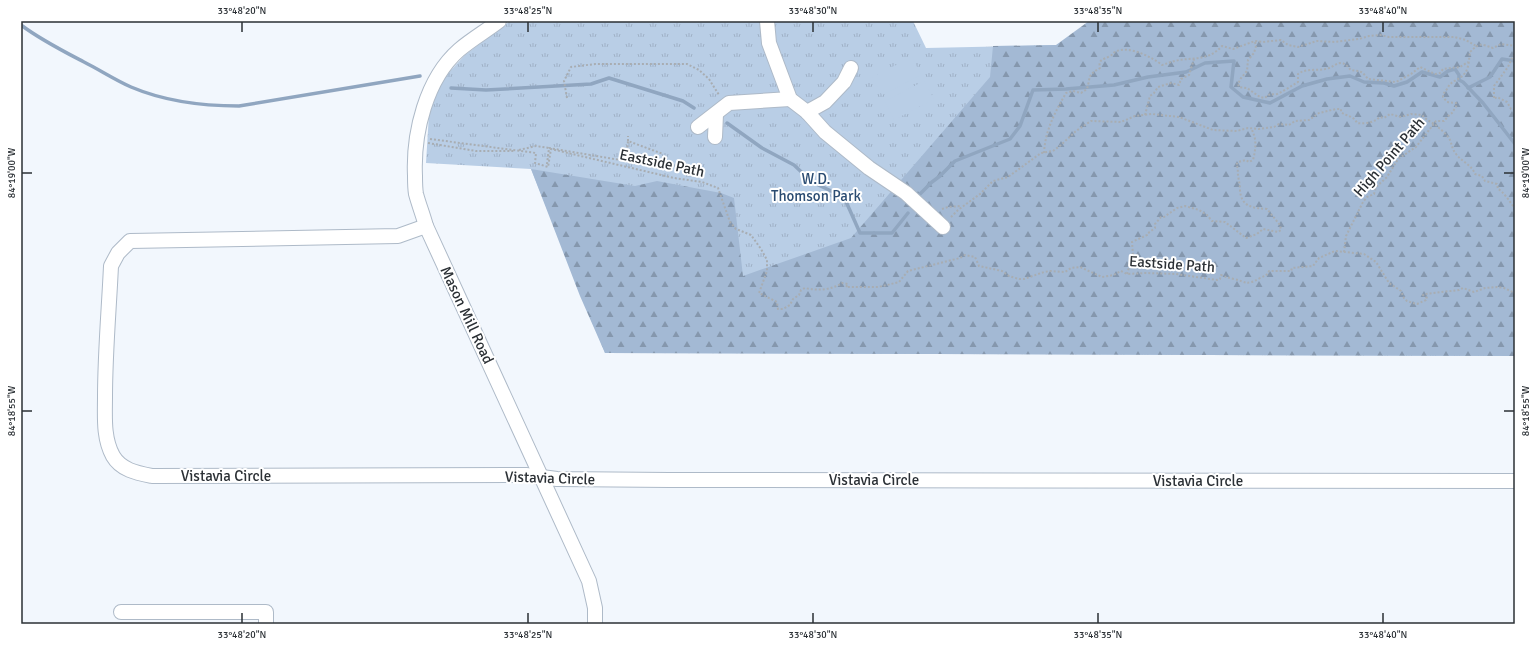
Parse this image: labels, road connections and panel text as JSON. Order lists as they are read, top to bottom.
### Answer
{
  "streets": {
    "street": ["Mason Mill Road", "Vistavia Circle"],
    "path": ["High Point Path", "Eastside Path"]
  },
  "crossings": [
    ["High Point Path", "Eastside Path"],
    ["Mason Mill Road", "Vistavia Circle"]
  ],
  "parks": ["W.D. Thomson Park"],
  "coordinates": [
    "33°48'20\"N",
    "33°48'25\"N",
    "33°48'30\"N",
    "33°48'35\"N",
    "33°48'40\"N",
    "84°19'00\"W",
    "84°18'55\"W"
  ]
}
